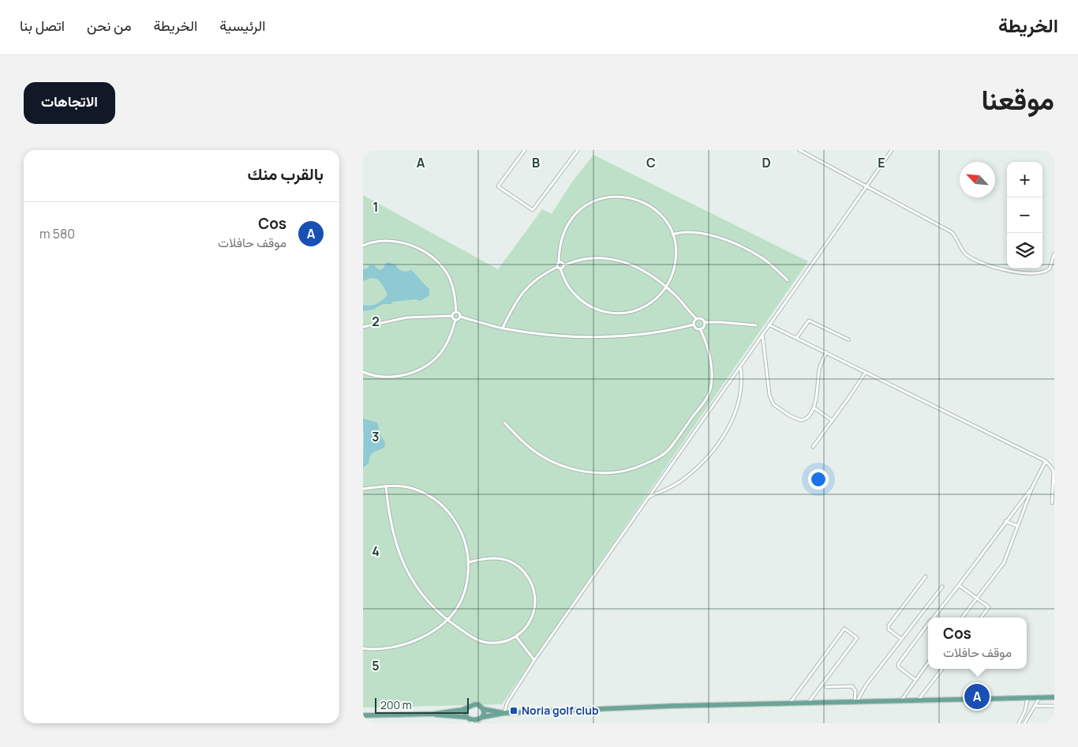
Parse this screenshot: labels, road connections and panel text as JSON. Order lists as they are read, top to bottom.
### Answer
{
  "places": {
    "transit": ["Noria golf club"]
  },
  "scale_bar": "200 m",
  "north": "top left",
  "page": {
    "header": "الخريطة",
    "nav": [
      "الرئيسية",
      "الخريطة",
      "من نحن",
      "اتصل بنا"
    ],
    "title": "موقعنا",
    "buttons": "الاتجاهات",
    "heading": "بالقرب منك",
    "map_buttons": ["+", "−"],
    "list": [
      {
        "mark": "A",
        "name": "Cos",
        "note": "موقف حافلات",
        "value": "580 m"
      }
    ],
    "popup": ["Cos", "موقف حافلات"],
    "pins": "A",
    "scale": "200 m"
  },
  "grid": {
    "columns": [
      "A",
      "B",
      "C",
      "D",
      "E"
    ],
    "rows": [
      "1",
      "2",
      "3",
      "4",
      "5"
    ]
  }
}
